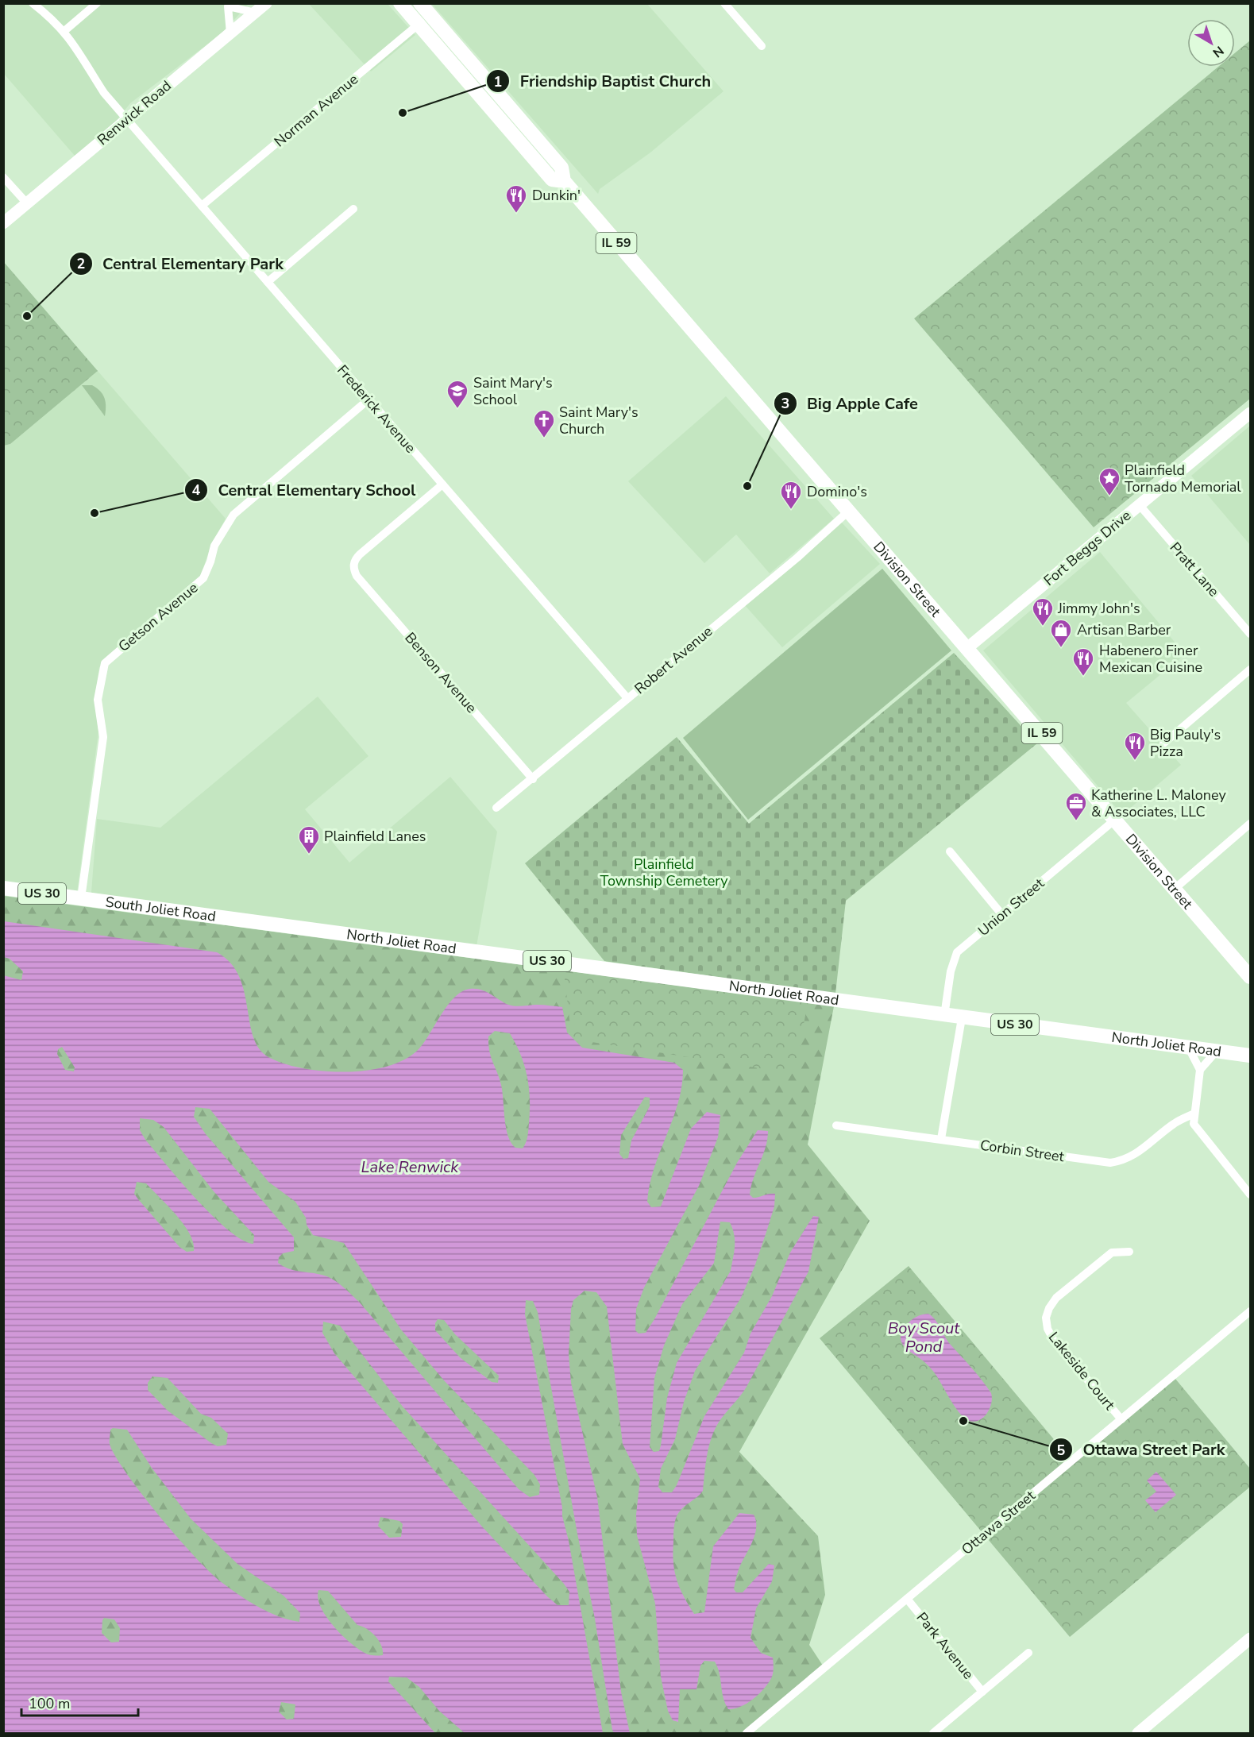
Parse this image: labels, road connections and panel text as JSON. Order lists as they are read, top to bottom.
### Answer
{
  "streets": {
    "main road": [
      "IL 59",
      "Division Street",
      "US 30",
      "South Joliet Road",
      "North Joliet Road"
    ],
    "street": [
      "Norman Avenue",
      "Renwick Road",
      "Frederick Avenue",
      "Fort Beggs Drive",
      "Pratt Lane",
      "Getson Avenue",
      "Robert Avenue",
      "Benson Avenue",
      "Union Street",
      "Corbin Street",
      "Lakeside Court",
      "Ottawa Street",
      "Park Avenue"
    ]
  },
  "crossings": [
    ["Norman Avenue", "Frederick Avenue"],
    ["Norman Avenue", "Division Street"],
    ["Renwick Road", "Frederick Avenue"],
    ["Frederick Avenue", "Getson Avenue"],
    ["Frederick Avenue", "Robert Avenue"],
    ["Frederick Avenue", "Benson Avenue"],
    ["Fort Beggs Drive", "Pratt Lane"],
    ["Fort Beggs Drive", "Division Street"],
    ["Division Street", "Robert Avenue"],
    ["Division Street", "Union Street"],
    ["Getson Avenue", "South Joliet Road"],
    ["Robert Avenue", "Benson Avenue"],
    ["Union Street", "North Joliet Road"],
    ["South Joliet Road", "North Joliet Road"],
    ["Lakeside Court", "Ottawa Street"],
    ["Ottawa Street", "Park Avenue"]
  ],
  "water": ["Lake Renwick", "Boy Scout Pond"],
  "parks": ["Plainfield Township Cemetery"],
  "places": {
    "other": [
      "Friendship Baptist Church",
      "Central Elementary Park",
      "Big Apple Cafe",
      "Central Elementary School",
      "Ottawa Street Park"
    ],
    "restaurant": [
      "Dunkin'",
      "Domino's",
      "Jimmy John's",
      "Habenero Finer Mexican Cuisine",
      "Big Pauly's Pizza"
    ],
    "school or university": ["Saint Mary's School"],
    "church": ["Saint Mary's Church"],
    "place": ["Plainfield Tornado Memorial"],
    "shop": ["Artisan Barber"],
    "office": ["Katherine L. Maloney & Associates, LLC"],
    "building": ["Plainfield Lanes"]
  },
  "scale_bar": "100 m",
  "north": "bottom right"
}
